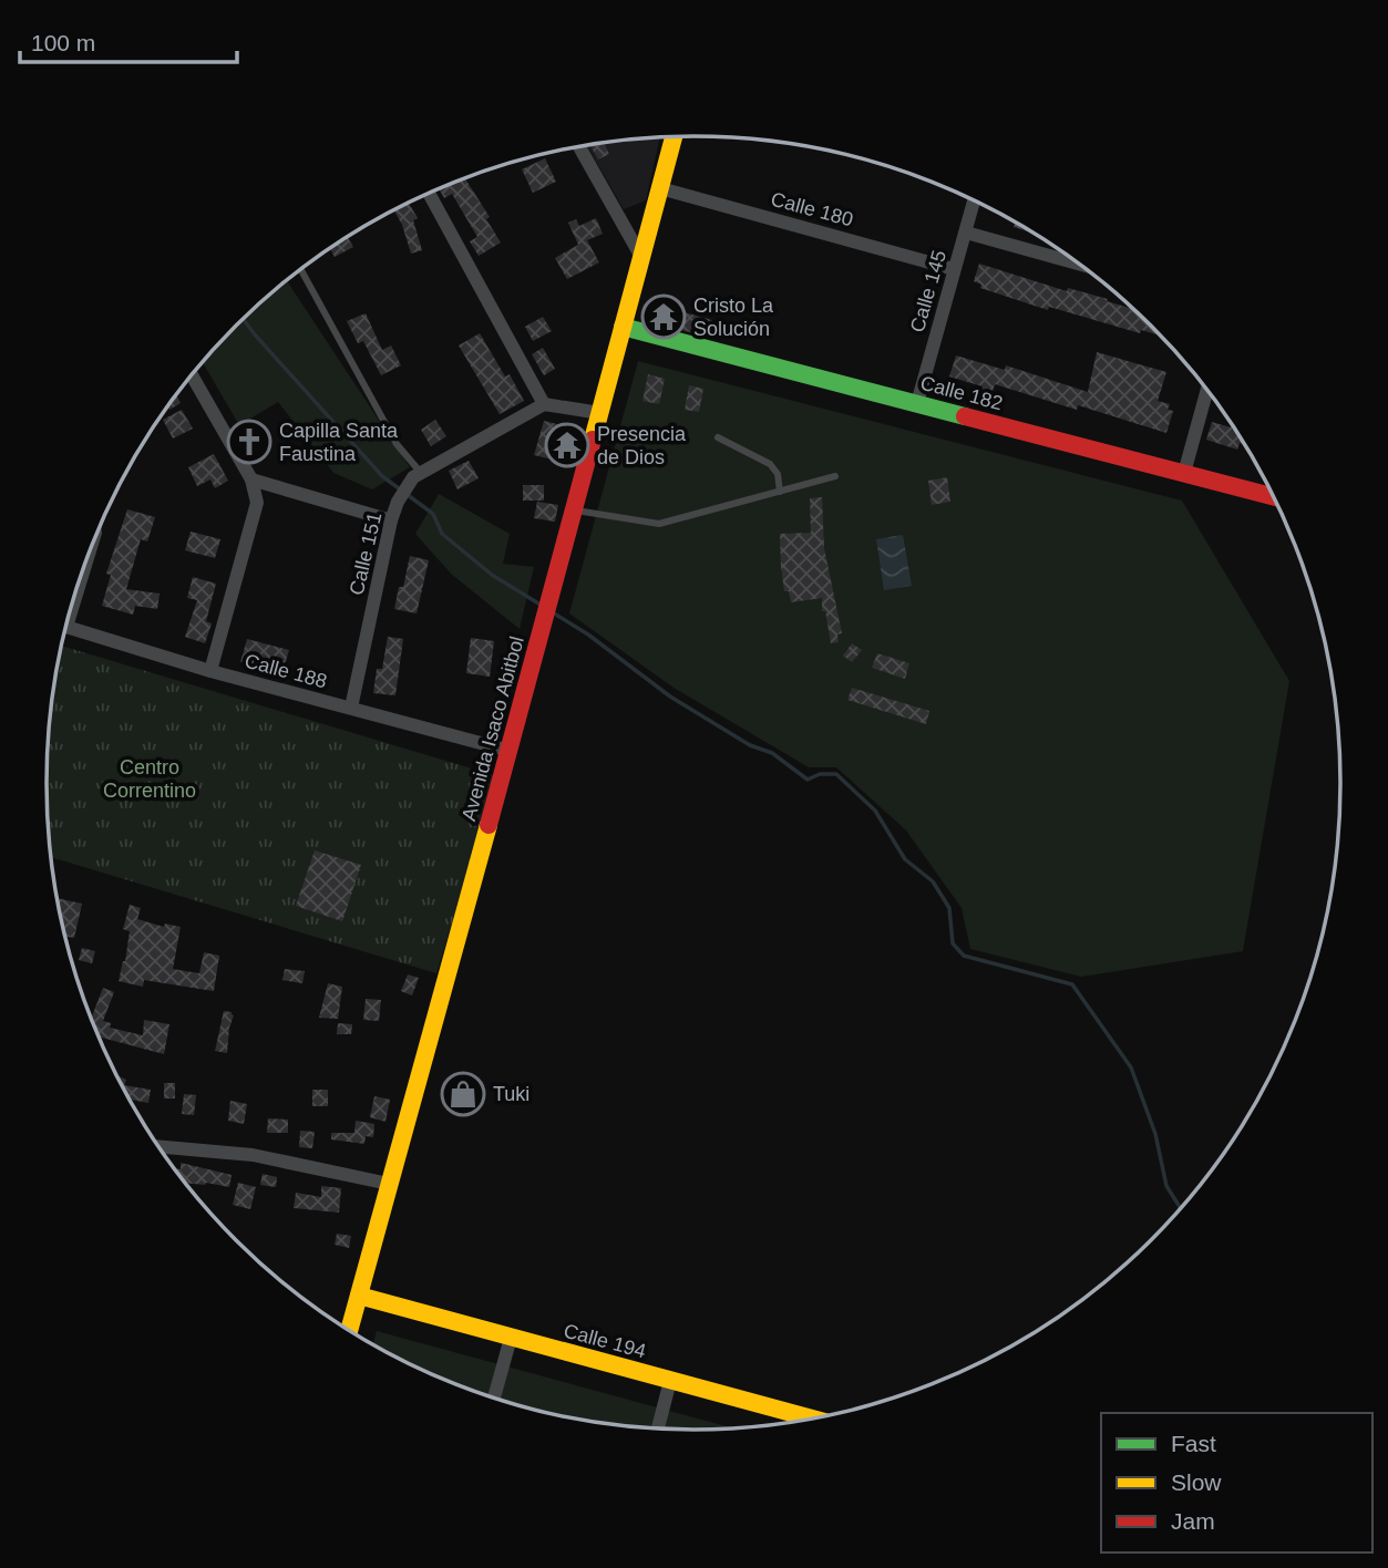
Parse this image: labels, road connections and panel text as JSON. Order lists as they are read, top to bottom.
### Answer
{
  "streets": {
    "main road": ["Calle 182", "Avenida Isaco Abitbol", "Calle 194"],
    "street": [
      "Calle 180",
      "Calle 145",
      "Calle 151",
      "Calle 188"
    ]
  },
  "crossings": [
    ["Calle 180", "Calle 145"],
    ["Calle 180", "Avenida Isaco Abitbol"],
    ["Calle 145", "Calle 182"],
    ["Calle 182", "Avenida Isaco Abitbol"],
    ["Calle 151", "Calle 188"],
    ["Calle 188", "Avenida Isaco Abitbol"],
    ["Avenida Isaco Abitbol", "Calle 194"]
  ],
  "parks": ["Centro Correntino"],
  "places": {
    "temple": ["Cristo La Solución", "Presencia de Dios"],
    "church": ["Capilla Santa Faustina"],
    "shop": ["Tuki"]
  },
  "legend": ["Fast", "Slow", "Jam"],
  "scale_bar": "100 m"
}
